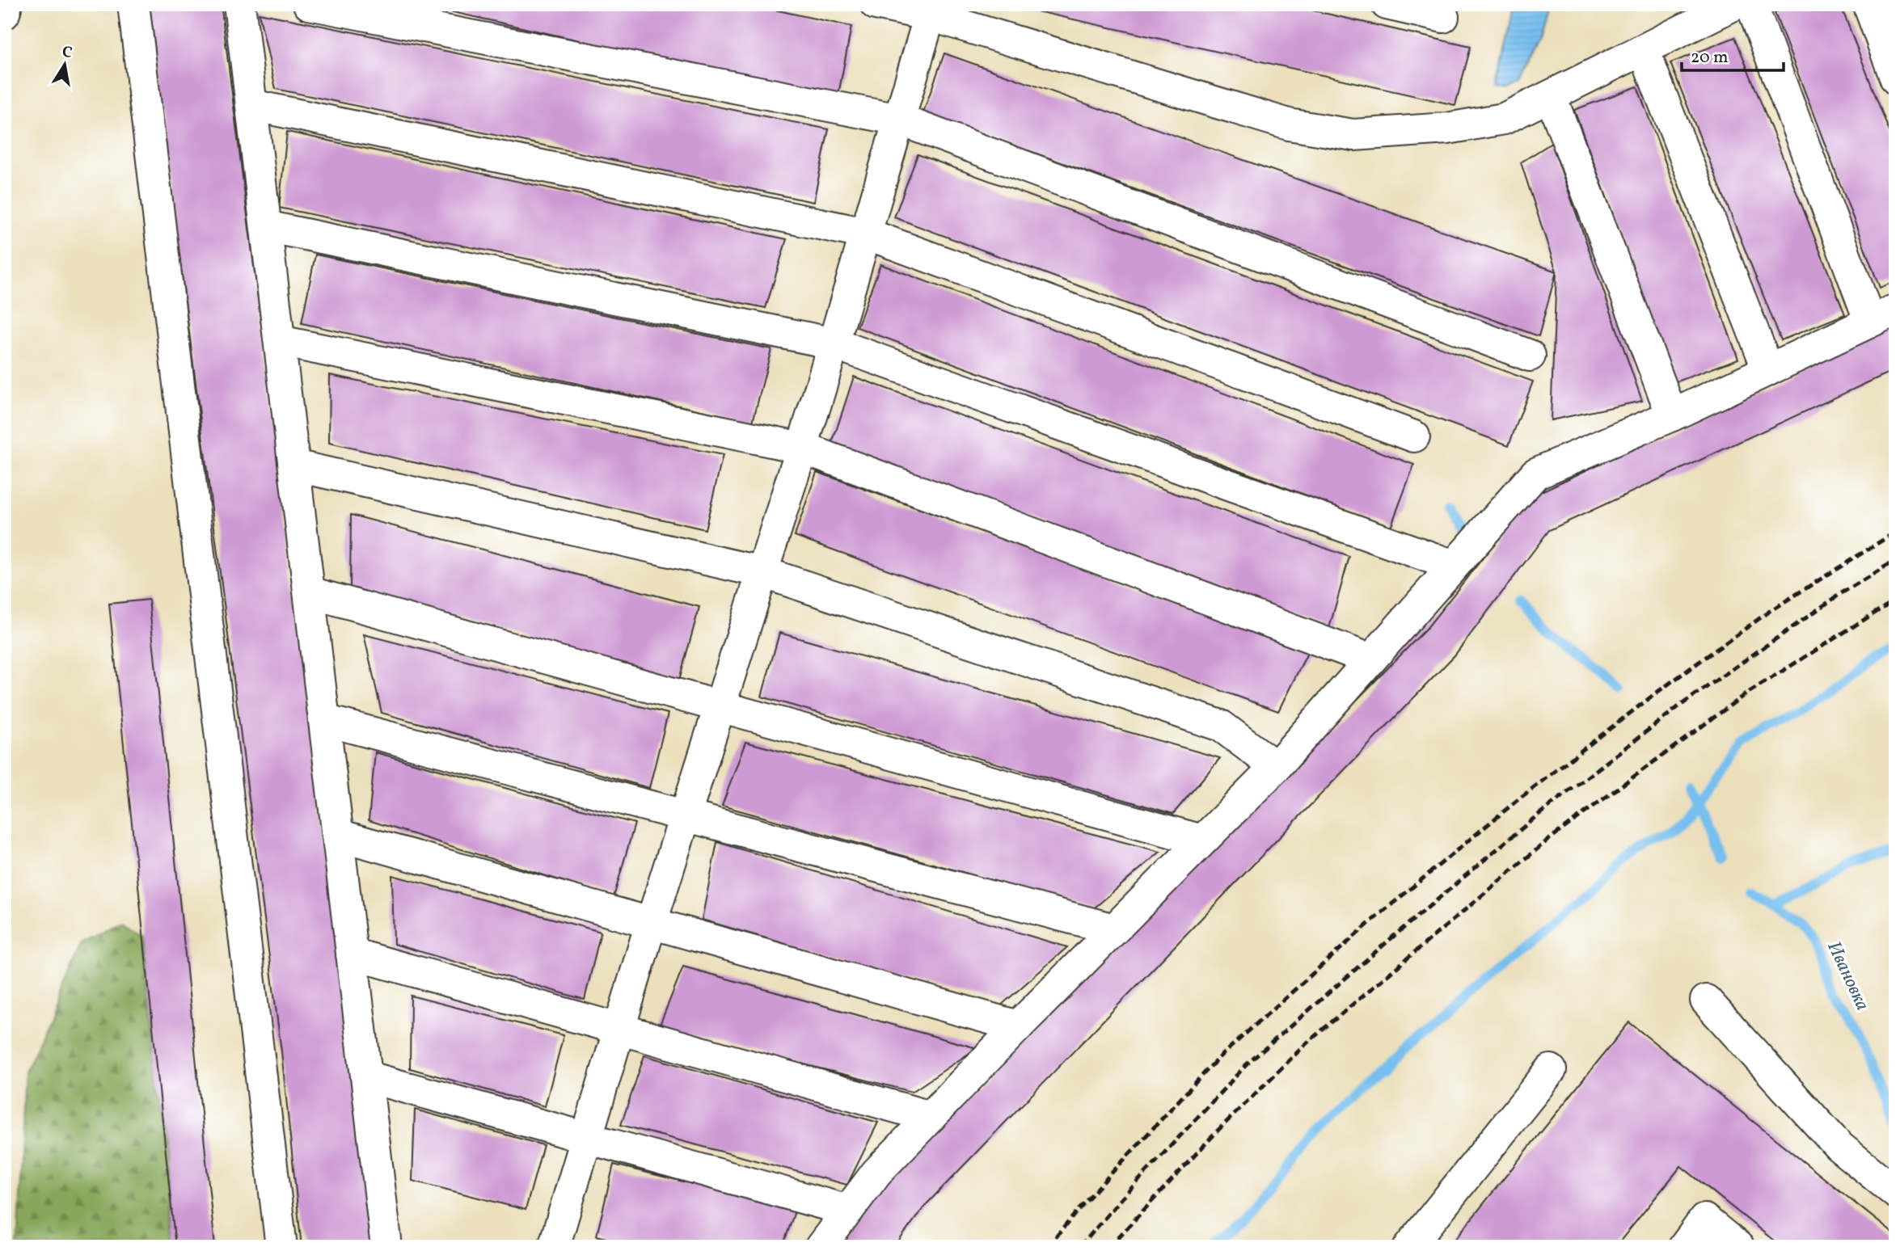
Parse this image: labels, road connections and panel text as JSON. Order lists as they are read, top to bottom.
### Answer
{
  "water": ["Ивановка"],
  "scale_bar": "20 m",
  "north": "top"
}
